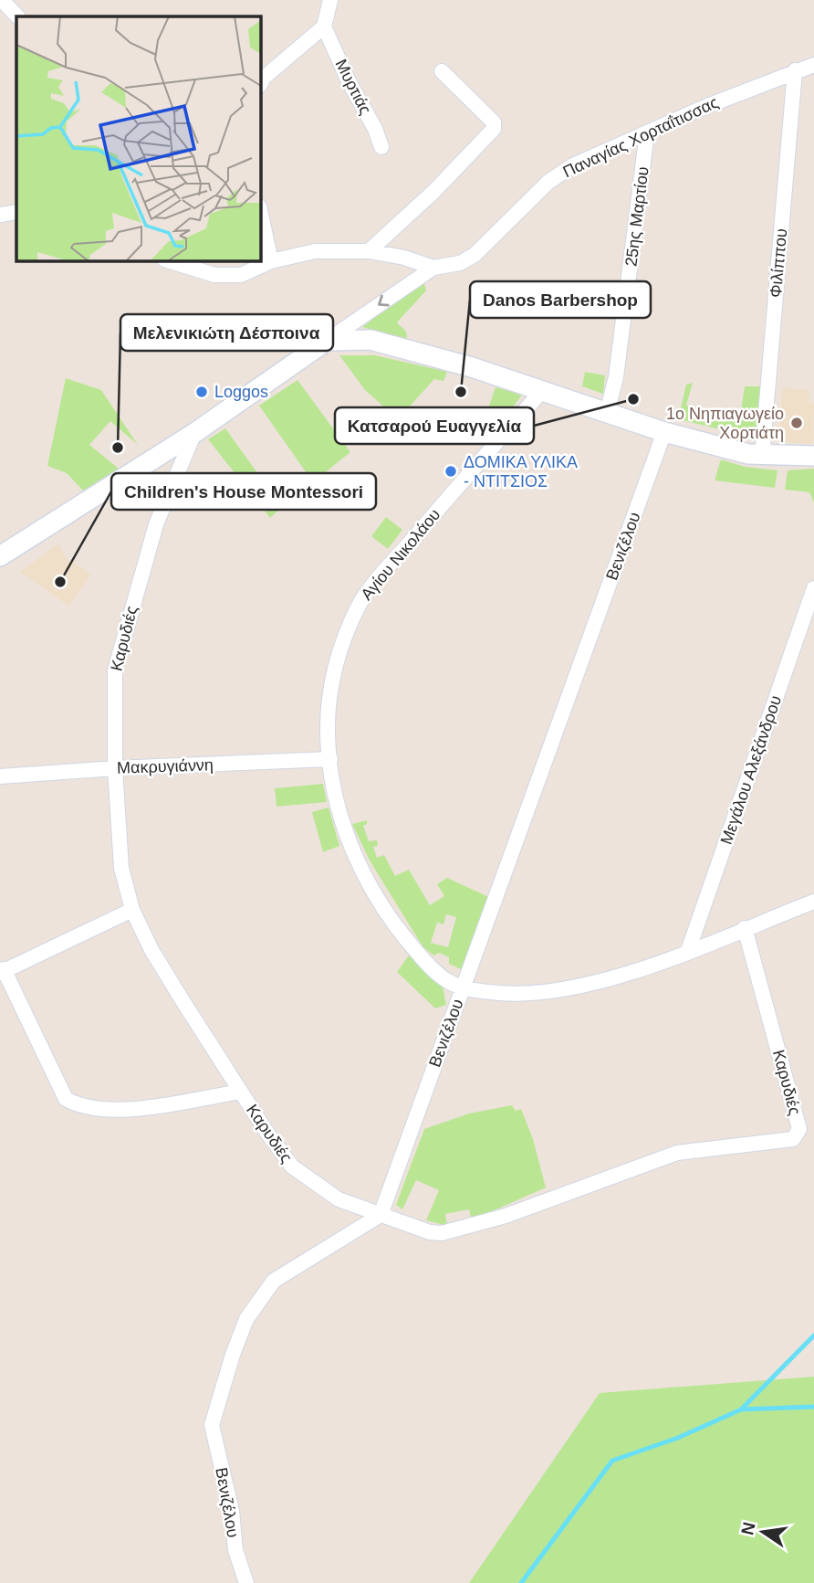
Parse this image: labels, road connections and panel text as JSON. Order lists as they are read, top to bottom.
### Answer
{
  "streets": {
    "street": [
      "Μυρτιάς",
      "Παναγίας Χορταΐτισσας",
      "25ης Μαρτίου",
      "Φιλίππου",
      "Βενιζέλου",
      "Αγίου Νικολάου",
      "Καρυδιές",
      "Μακρυγιάννη",
      "Μεγάλου Αλεξάνδρου"
    ]
  },
  "crossings": [
    ["Παναγίας Χορταΐτισσας", "25ης Μαρτίου"],
    ["Παναγίας Χορταΐτισσας", "Φιλίππου"],
    ["Βενιζέλου", "Αγίου Νικολάου"],
    ["Βενιζέλου", "Καρυδιές"],
    ["Αγίου Νικολάου", "Καρυδιές"],
    ["Αγίου Νικολάου", "Μακρυγιάννη"],
    ["Αγίου Νικολάου", "Μεγάλου Αλεξάνδρου"],
    ["Καρυδιές", "Μακρυγιάννη"]
  ],
  "places": [
    "Loggos",
    "Danos Barbershop",
    "Κατσαρού Ευαγγελία",
    "1ο Νηπιαγωγείο Χορτιάτη",
    "Μελενικιώτη Δέσποινα",
    "ΔΟΜΙΚΑ ΥΛΙΚΑ - ΝΤΙΤΣΙΟΣ",
    "Children's House Montessori"
  ],
  "north": "left"
}
